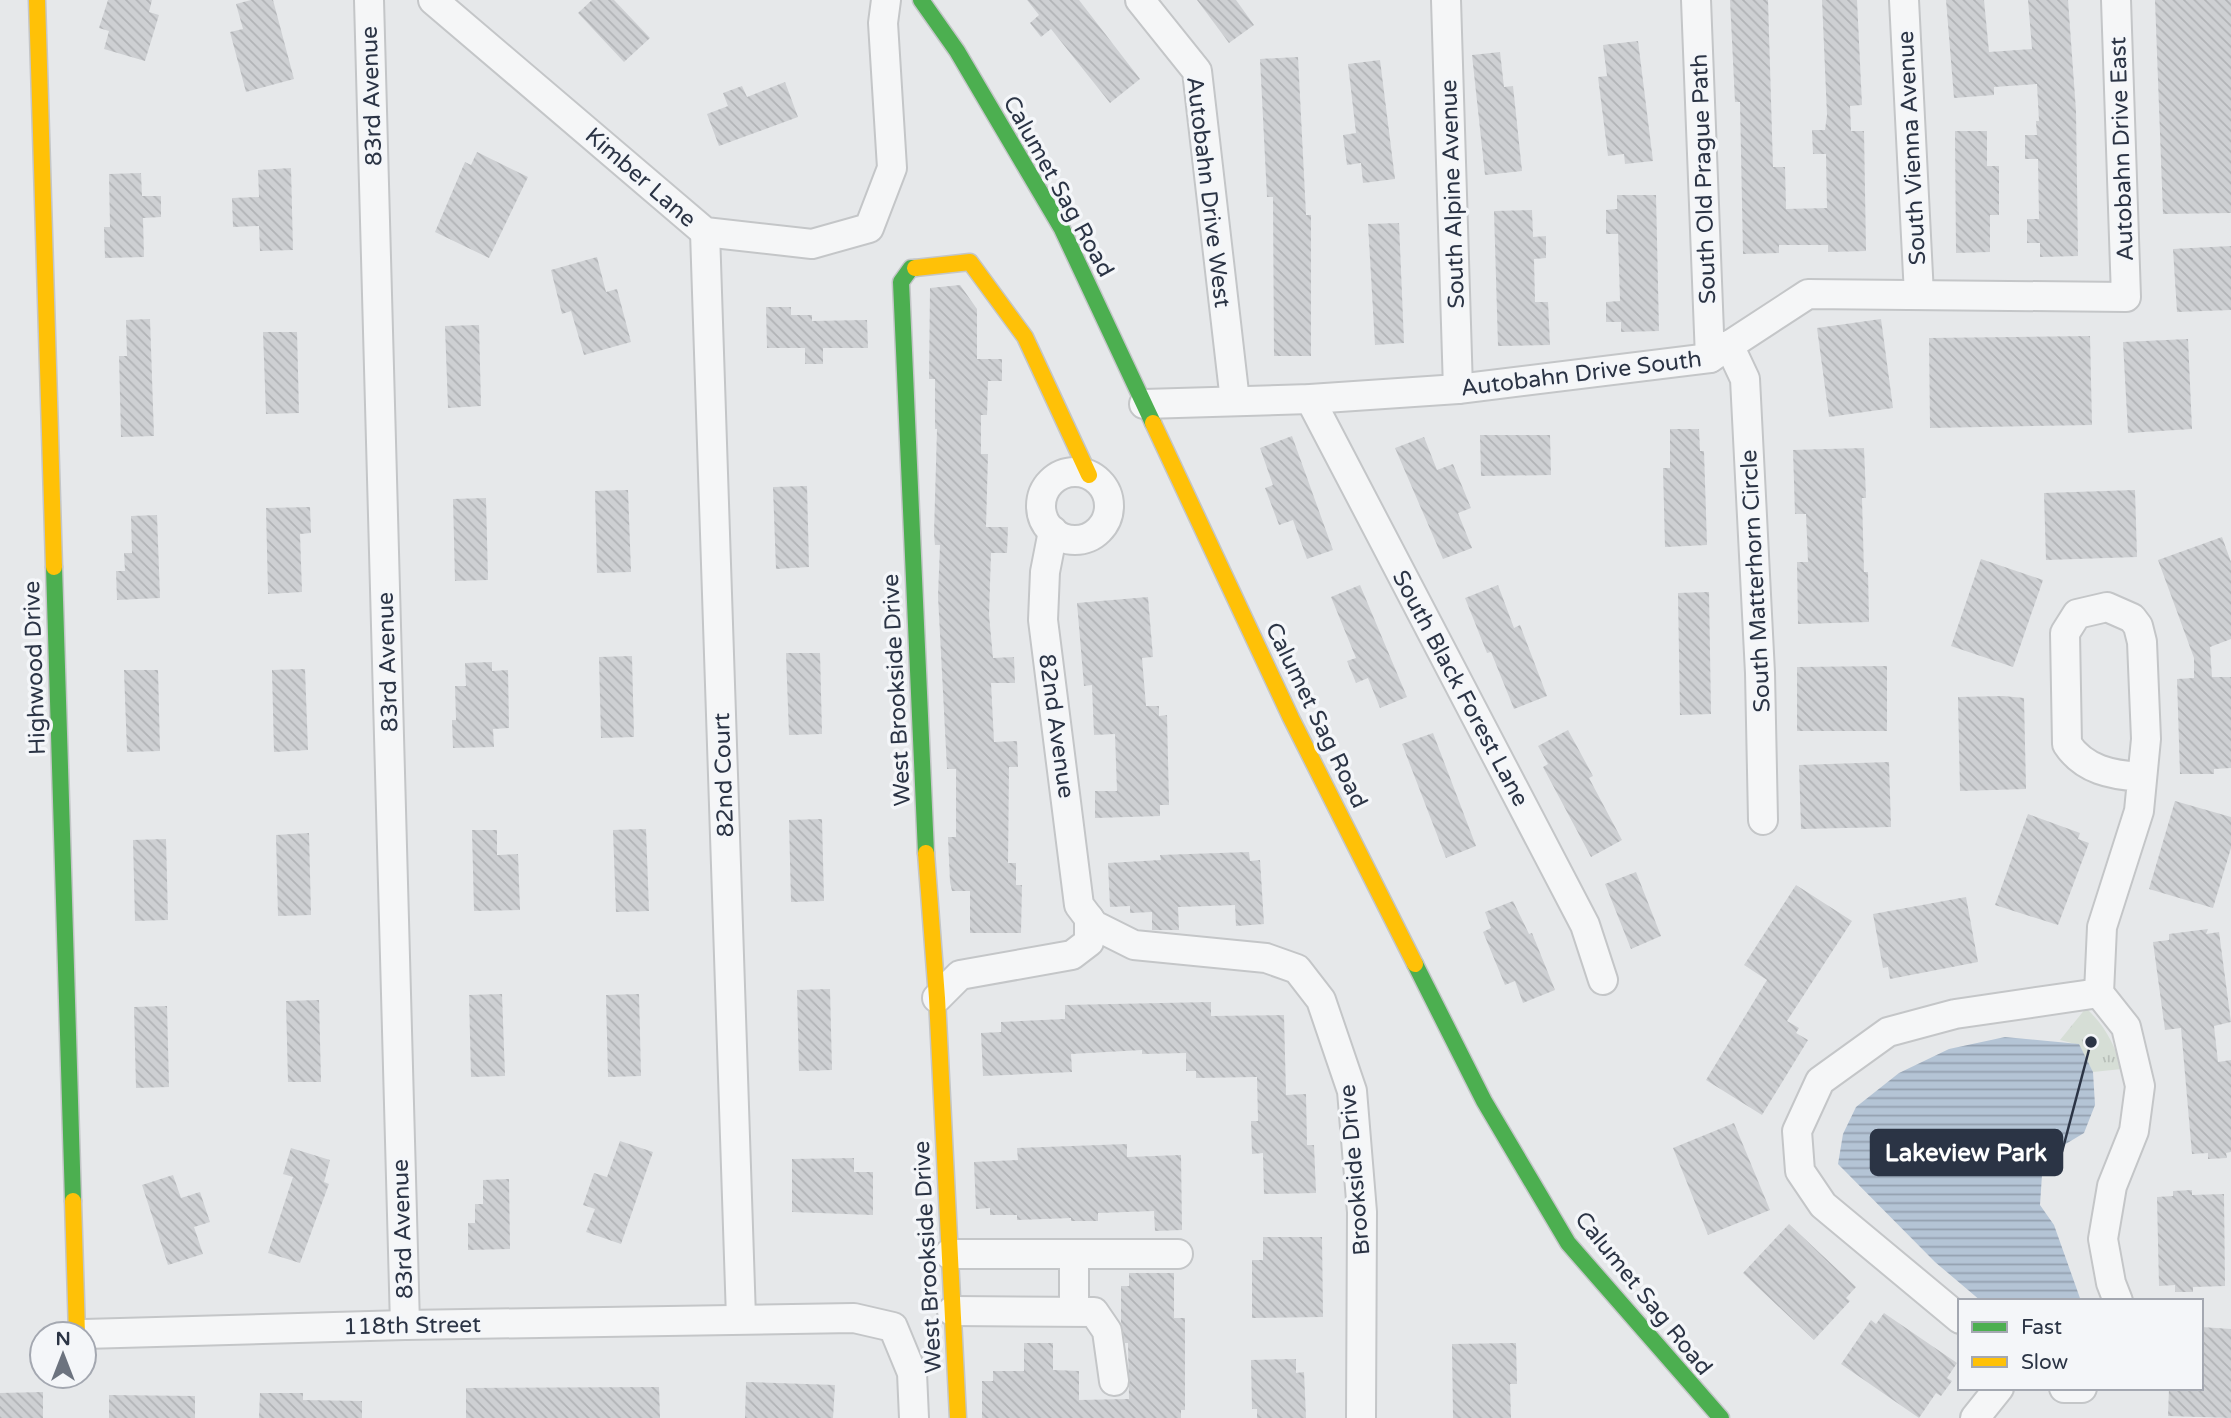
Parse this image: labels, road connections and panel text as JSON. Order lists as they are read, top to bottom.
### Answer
{
  "streets": {
    "street": [
      "83rd Avenue",
      "South Vienna Avenue",
      "Autobahn Drive East",
      "Kimber Lane",
      "South Old Prague Path",
      "Calumet Sag Road",
      "Autobahn Drive West",
      "South Alpine Avenue",
      "Autobahn Drive South",
      "South Matterhorn Circle",
      "Highwood Drive",
      "South Black Forest Lane",
      "West Brookside Drive",
      "82nd Avenue",
      "82nd Court",
      "Brookside Drive",
      "118th Street"
    ]
  },
  "crossings": [
    ["83rd Avenue", "118th Street"],
    ["South Vienna Avenue", "Autobahn Drive South"],
    ["Autobahn Drive East", "Autobahn Drive South"],
    ["Kimber Lane", "82nd Court"],
    ["South Old Prague Path", "Autobahn Drive South"],
    ["South Old Prague Path", "South Matterhorn Circle"],
    ["Calumet Sag Road", "Autobahn Drive South"],
    ["Autobahn Drive West", "Autobahn Drive South"],
    ["South Alpine Avenue", "Autobahn Drive South"],
    ["Autobahn Drive South", "South Matterhorn Circle"],
    ["Autobahn Drive South", "South Black Forest Lane"],
    ["West Brookside Drive", "82nd Avenue"],
    ["82nd Avenue", "Brookside Drive"],
    ["82nd Court", "118th Street"]
  ],
  "places": ["Lakeview Park"],
  "legend": ["Fast", "Slow"],
  "north": "top"
}
